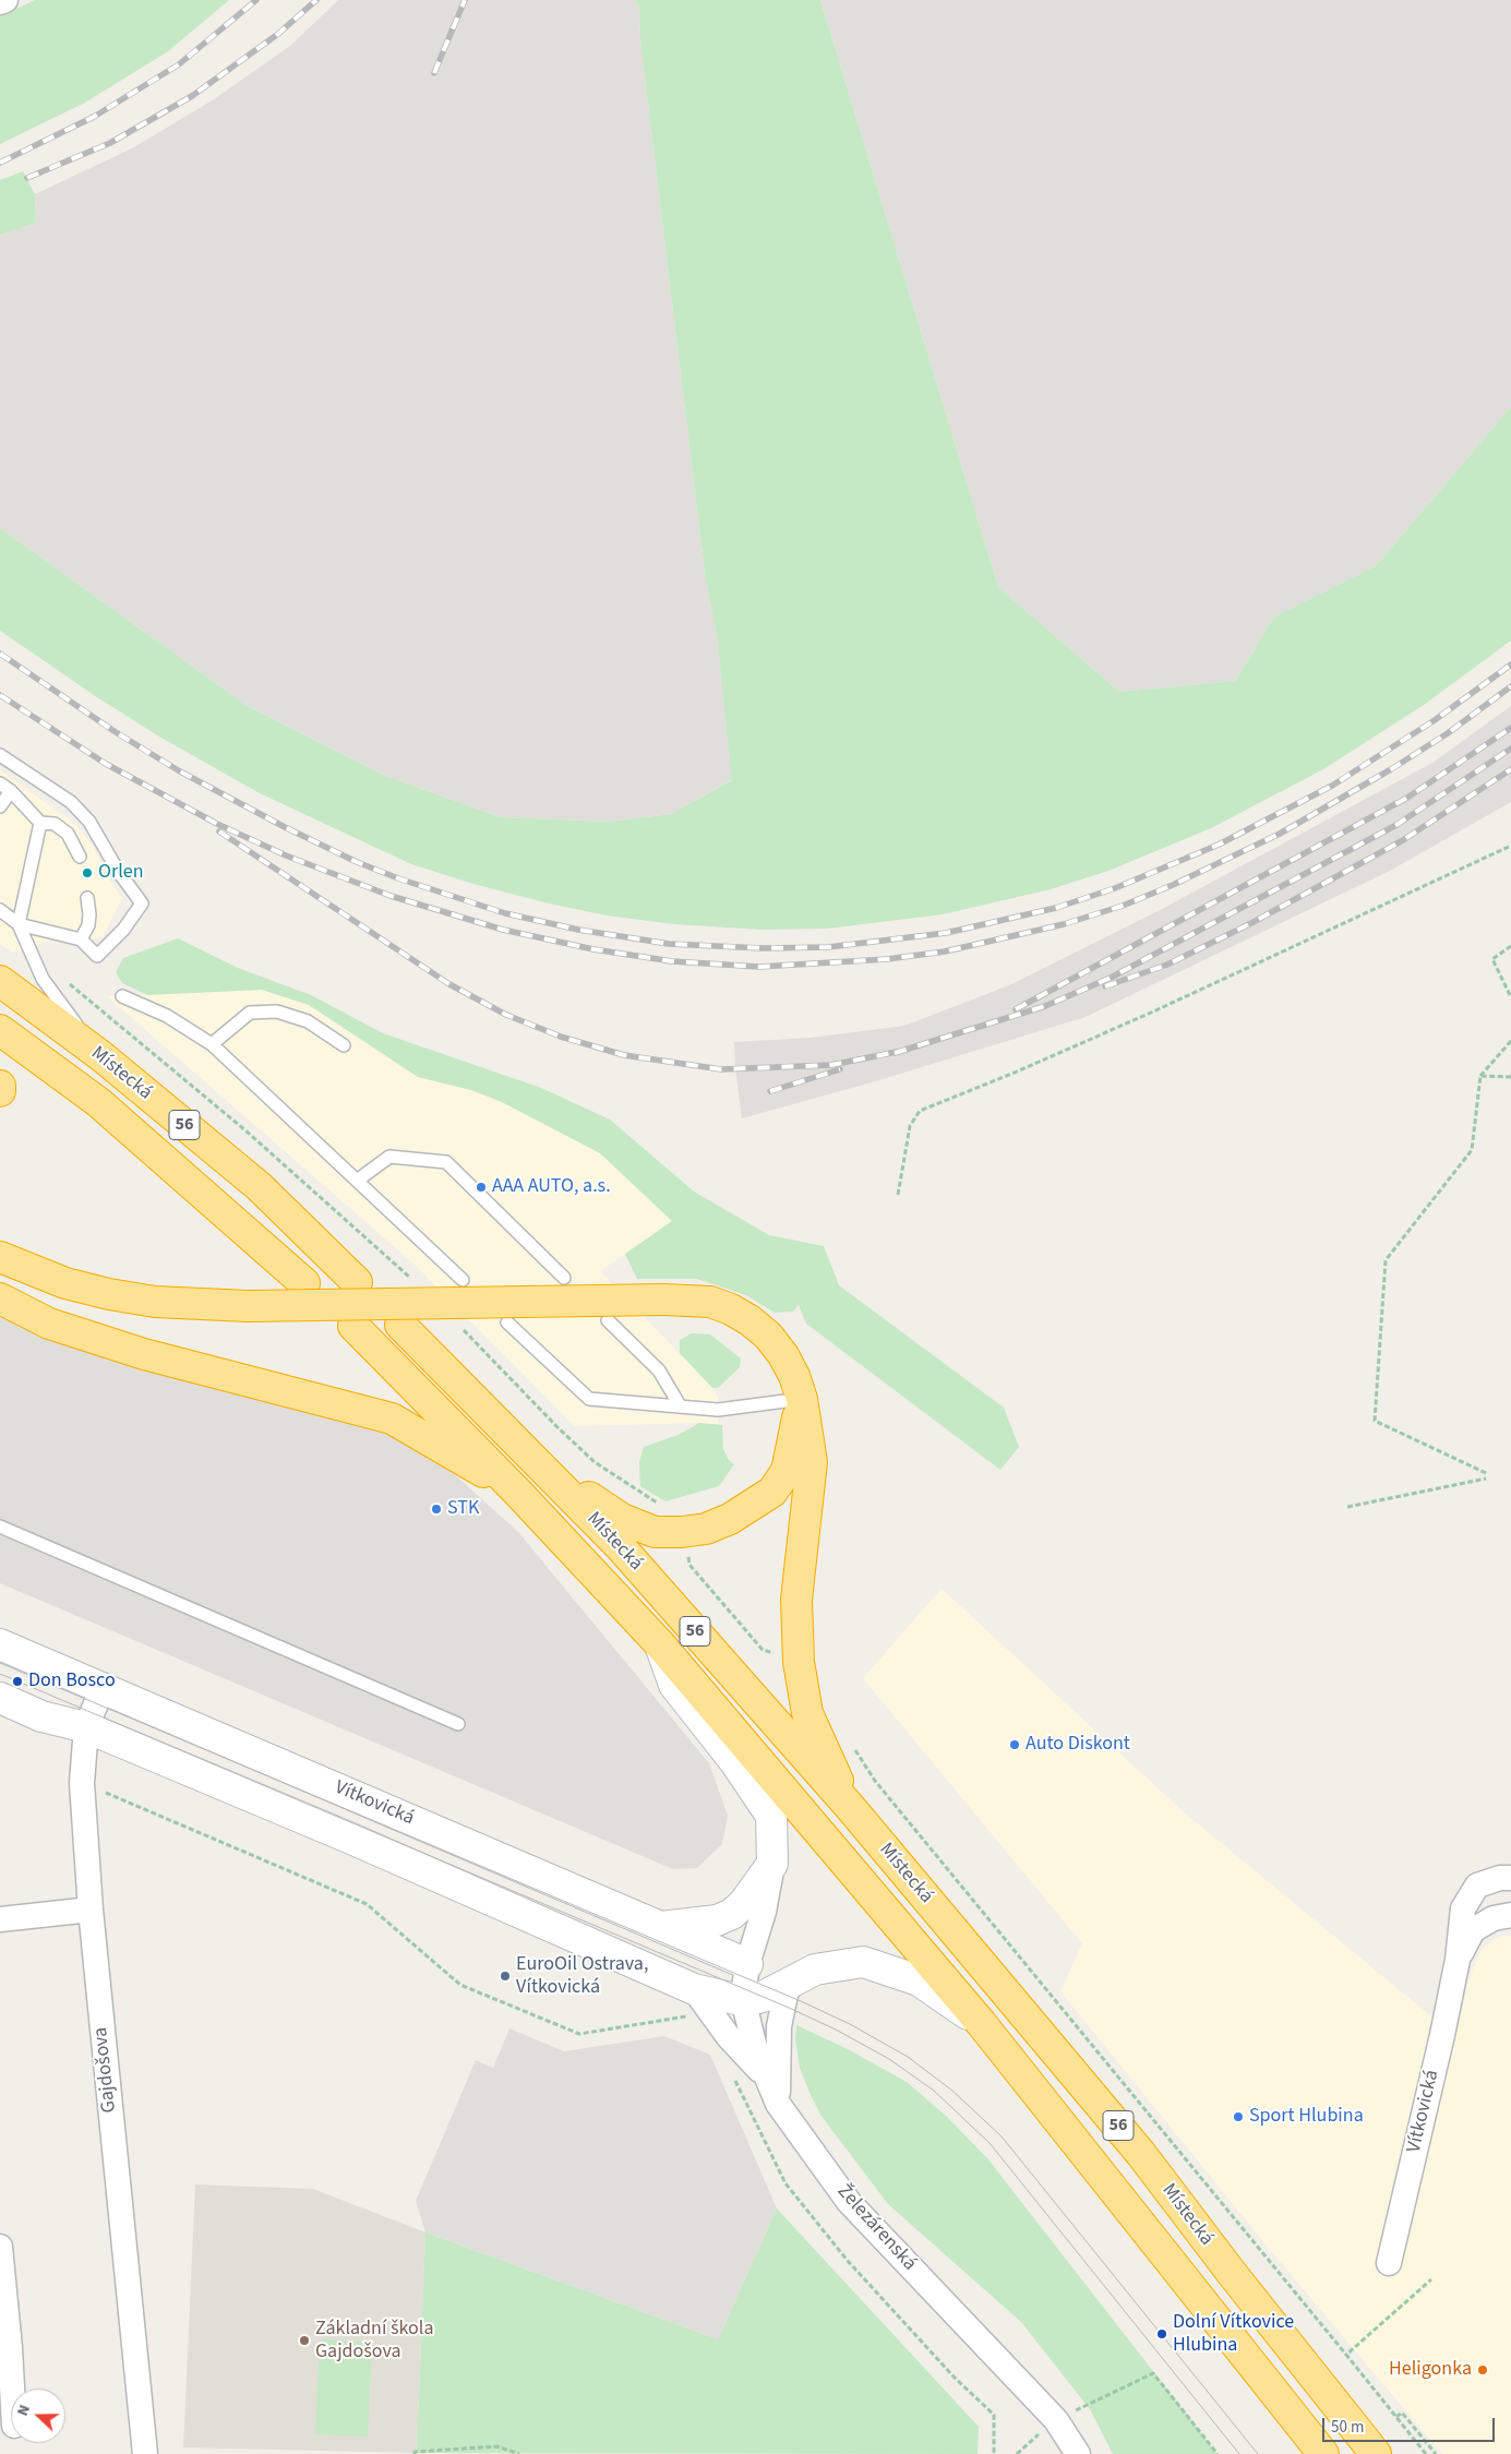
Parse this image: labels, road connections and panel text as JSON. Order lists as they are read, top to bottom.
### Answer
{
  "streets": {
    "highway": ["Místecká", "56"],
    "street": ["Vítkovická", "Gajdošova", "Železárenská"]
  },
  "crossings": [
    ["Vítkovická", "Gajdošova"],
    ["Vítkovická", "Železárenská"]
  ],
  "places": [
    "Orlen",
    "AAA AUTO, a.s.",
    "STK",
    "Don Bosco",
    "Auto Diskont",
    "EuroOil Ostrava, Vítkovická",
    "Sport Hlubina",
    "Dolní Vítkovice Hlubina",
    "Základní škola Gajdošova",
    "Heligonka"
  ],
  "scale_bar": "50 m",
  "north": "left"
}
